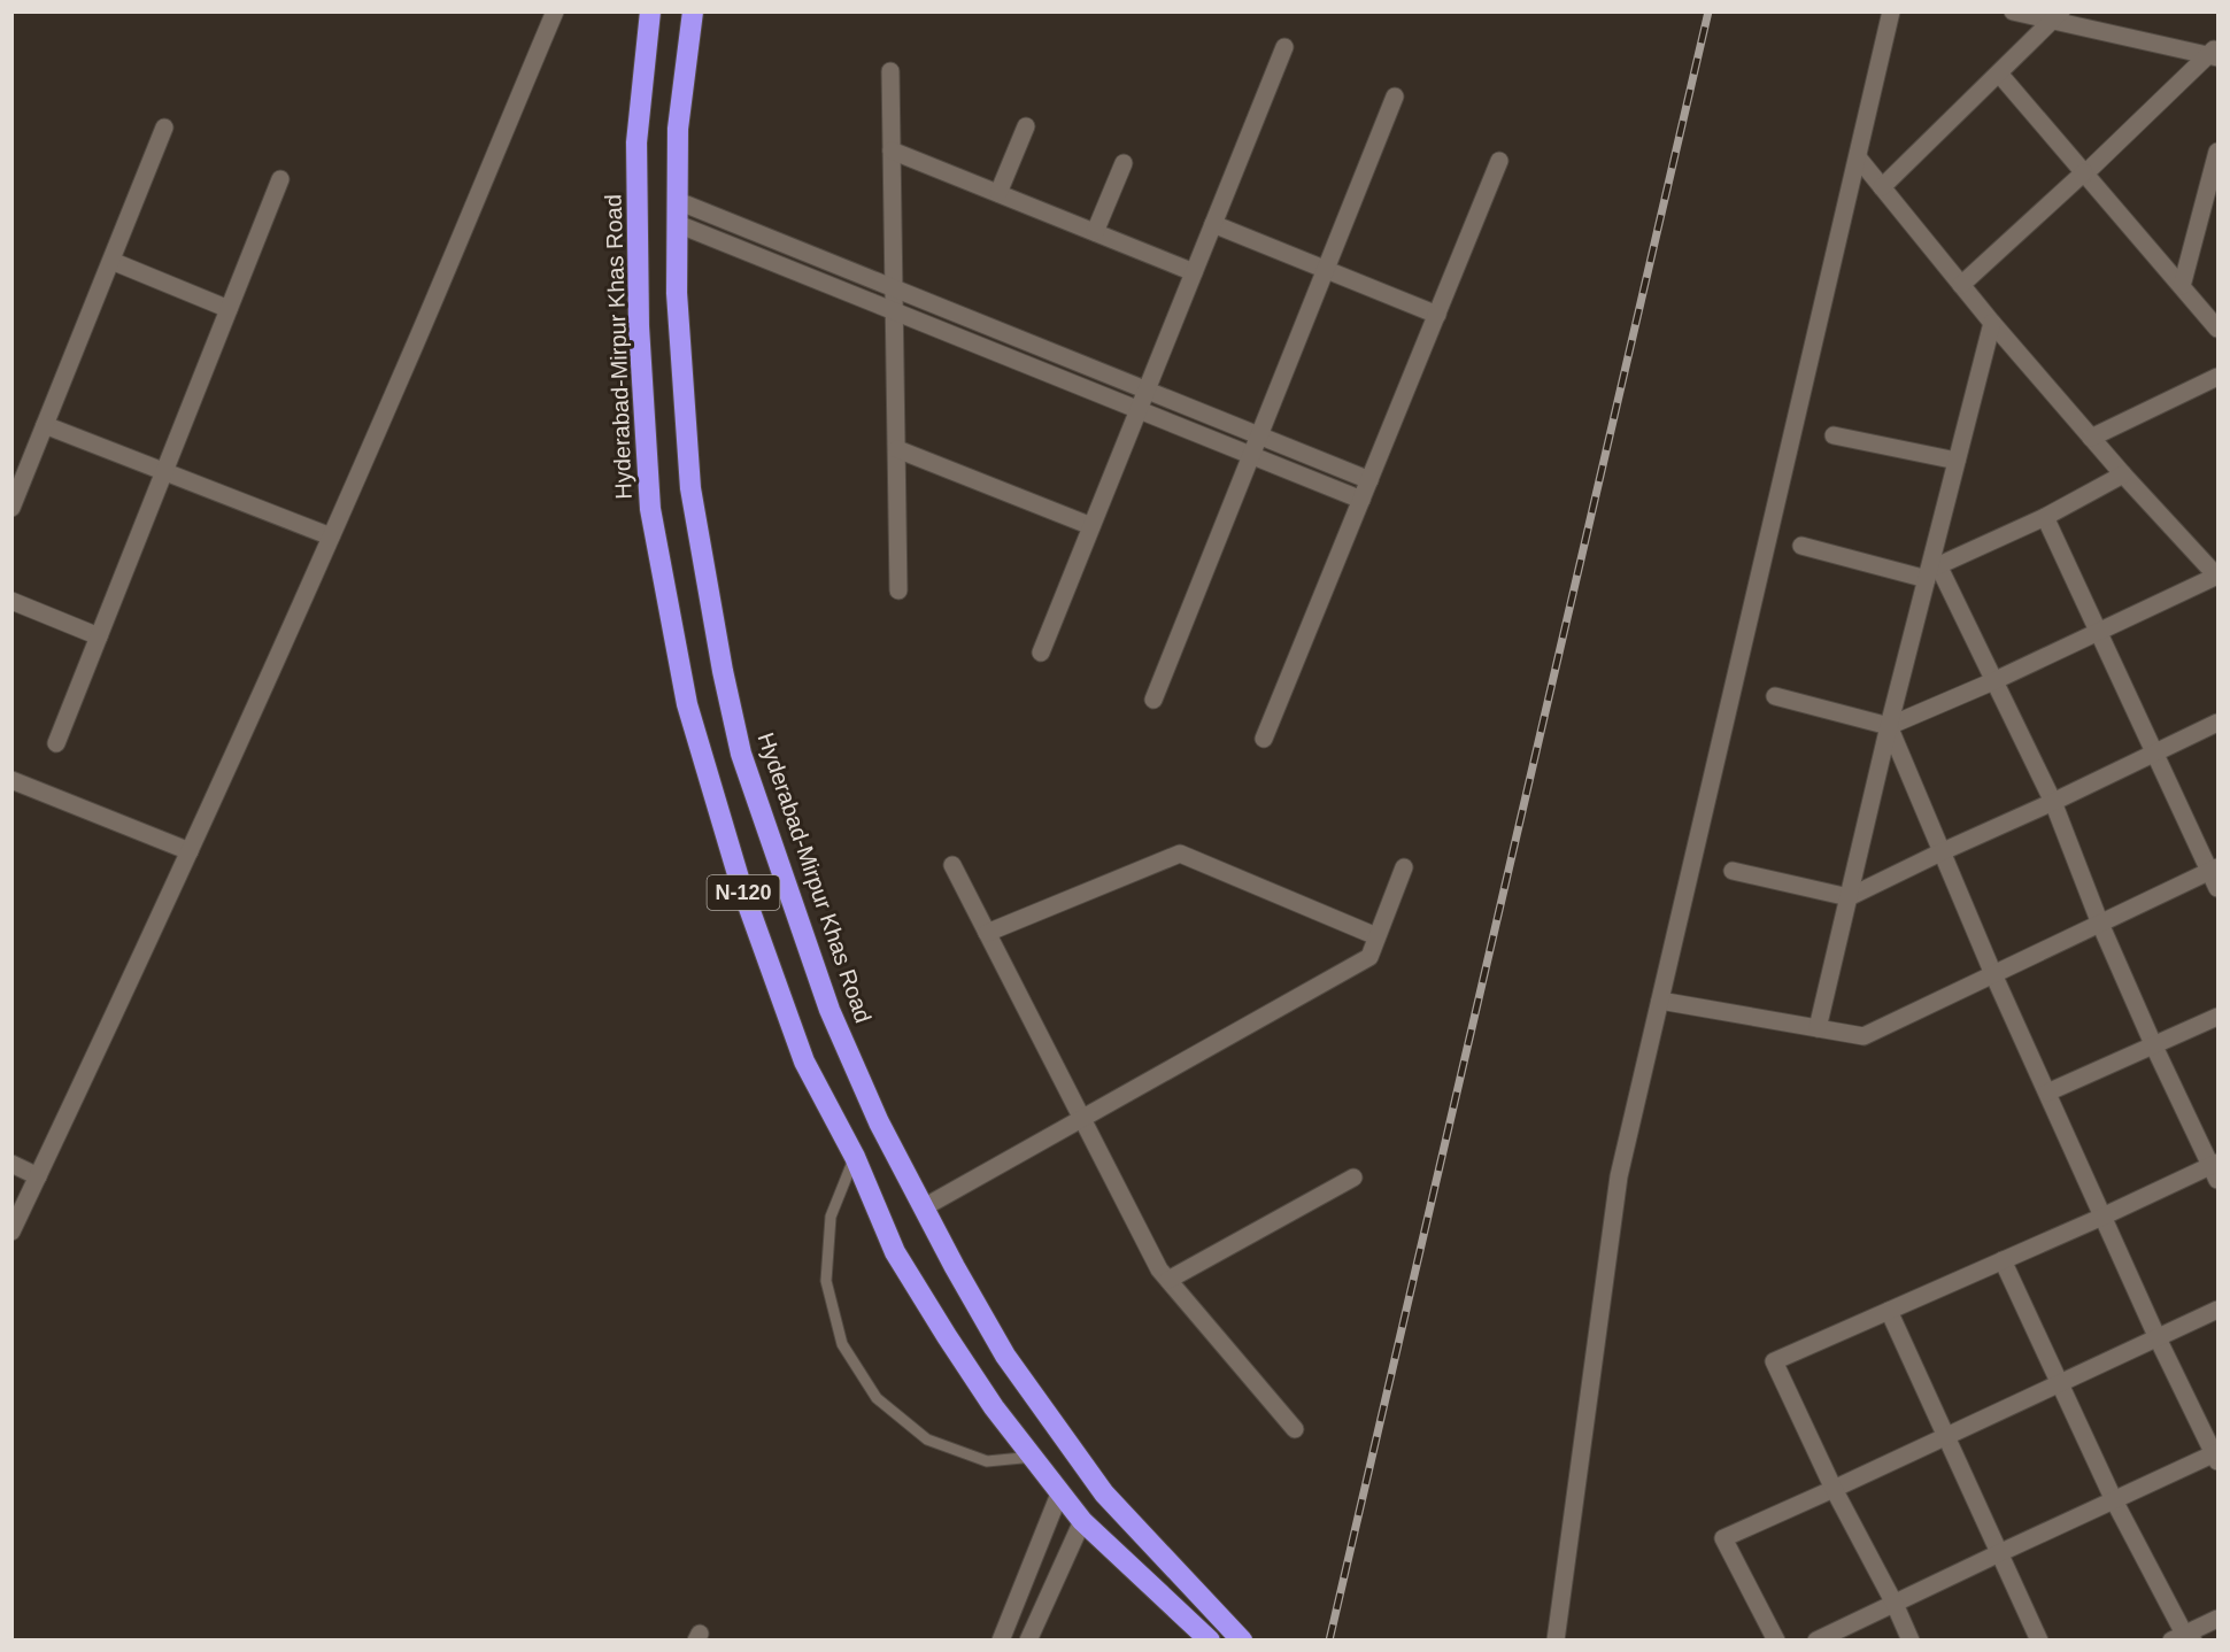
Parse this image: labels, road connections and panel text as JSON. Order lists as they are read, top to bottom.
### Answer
{
  "streets": {
    "highway": ["Hyderabad-Mirpur Khas Road", "N-120"]
  }
}
